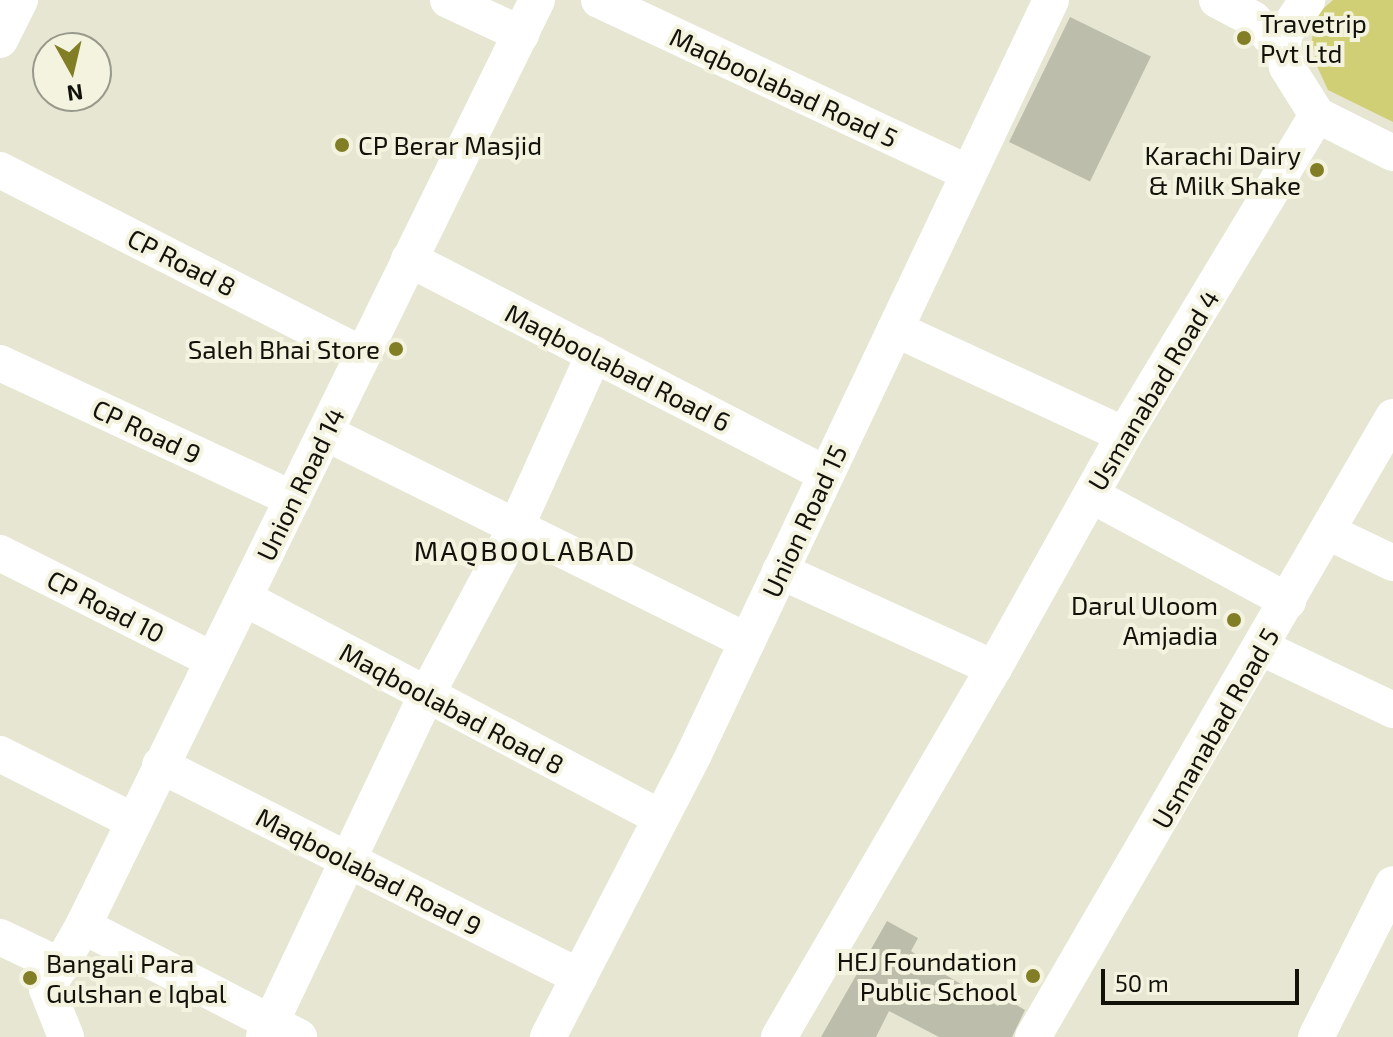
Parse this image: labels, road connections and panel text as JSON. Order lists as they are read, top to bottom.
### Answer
{
  "streets": {
    "street": [
      "Maqboolabad Road 5",
      "CP Road 8",
      "Maqboolabad Road 6",
      "Usmanabad Road 4",
      "CP Road 9",
      "Union Road 14",
      "Union Road 15",
      "CP Road 10",
      "Maqboolabad Road 8",
      "Usmanabad Road 5",
      "Maqboolabad Road 9"
    ]
  },
  "crossings": [
    ["Maqboolabad Road 5", "Union Road 15"],
    ["CP Road 8", "Union Road 14"],
    ["Maqboolabad Road 6", "Union Road 14"],
    ["Maqboolabad Road 6", "Union Road 15"],
    ["CP Road 9", "Union Road 14"],
    ["Union Road 14", "CP Road 10"],
    ["Union Road 14", "Maqboolabad Road 8"],
    ["Union Road 14", "Maqboolabad Road 9"],
    ["Union Road 15", "Maqboolabad Road 8"],
    ["Union Road 15", "Maqboolabad Road 9"]
  ],
  "districts": ["MAQBOOLABAD"],
  "places": [
    "Travetrip Pvt Ltd",
    "CP Berar Masjid",
    "Karachi Dairy & Milk Shake",
    "Saleh Bhai Store",
    "Darul Uloom Amjadia",
    "HEJ Foundation Public School",
    "Bangali Para Gulshan e Iqbal"
  ],
  "scale_bar": "50 m",
  "north": "bottom"
}
